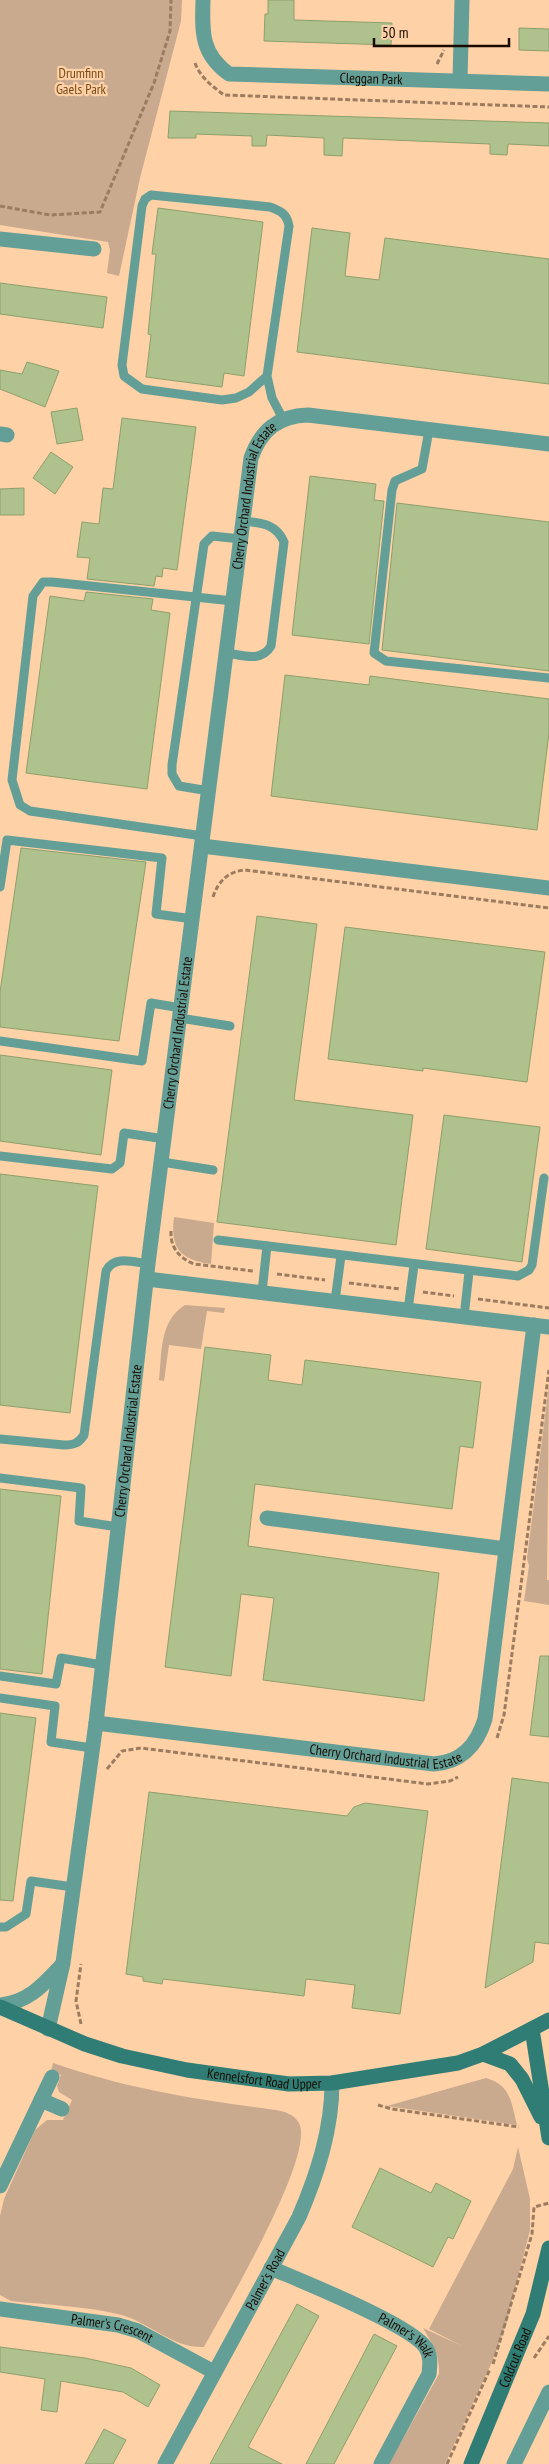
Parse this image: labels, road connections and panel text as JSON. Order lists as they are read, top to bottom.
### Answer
{
  "streets": {
    "street": [
      "Cleggan Park",
      "Cherry Orchard Industrial Estate",
      "Kennelsfort Road Upper",
      "Palmer's Road",
      "Palmer's Crescent",
      "Palmer's Walk",
      "Coldcut Road"
    ]
  },
  "crossings": [
    ["Cherry Orchard Industrial Estate", "Kennelsfort Road Upper"],
    ["Kennelsfort Road Upper", "Palmer's Road"],
    ["Palmer's Road", "Palmer's Crescent"],
    ["Palmer's Road", "Palmer's Walk"]
  ],
  "parks": ["Drumfinn Gaels Park"],
  "scale_bar": "50 m"
}
